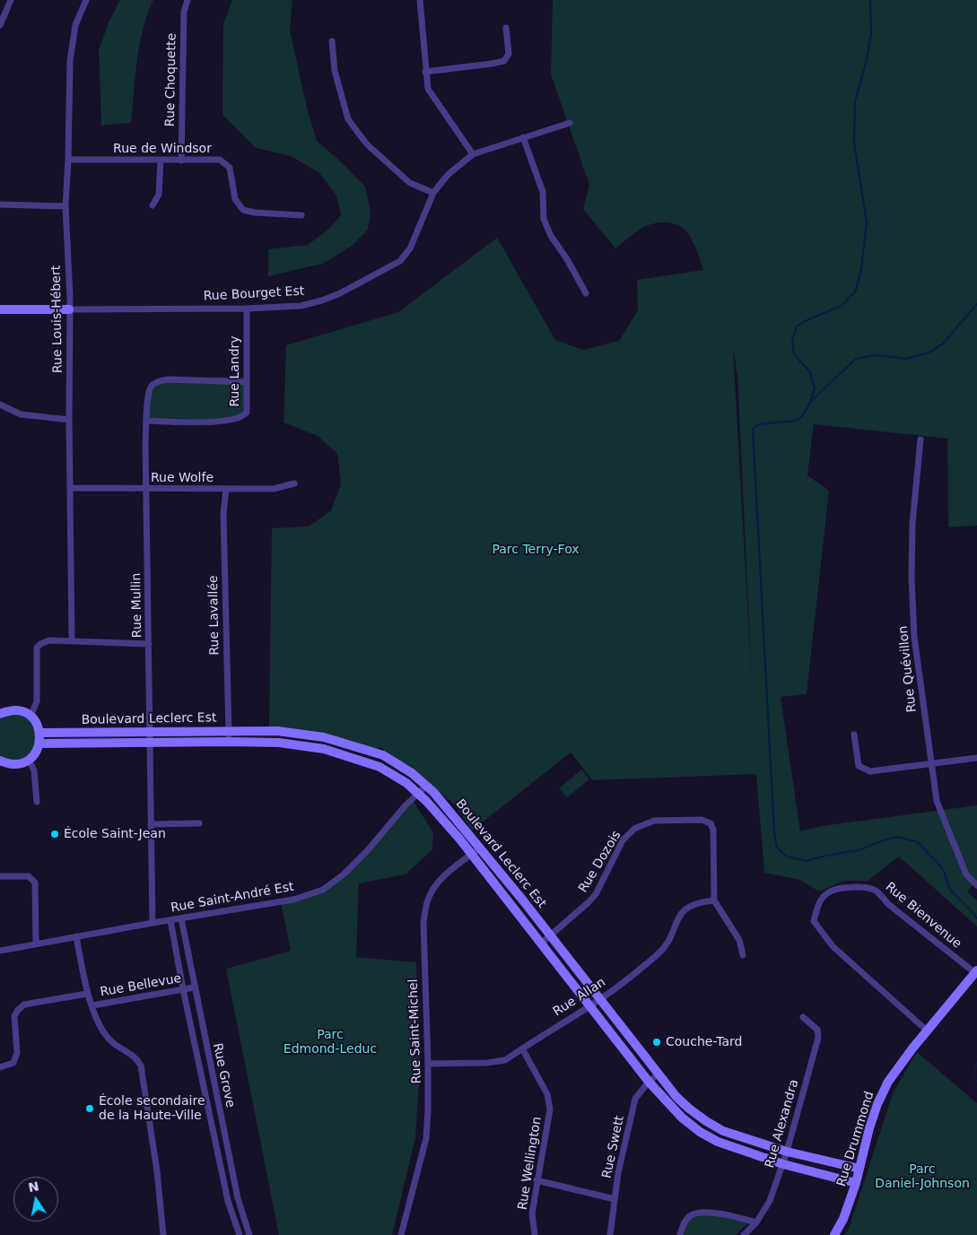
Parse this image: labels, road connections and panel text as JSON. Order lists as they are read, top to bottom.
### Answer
{
  "streets": {
    "street": [
      "Rue Choquette",
      "Rue de Windsor",
      "Rue Bourget Est",
      "Rue Louis-Hébert",
      "Rue Landry",
      "Rue Wolfe",
      "Rue Mullin",
      "Rue Lavallée",
      "Rue Quévillon",
      "Boulevard Leclerc Est",
      "Rue Dozois",
      "Rue Saint-André Est",
      "Rue Bienvenue",
      "Rue Bellevue",
      "Rue Allan",
      "Rue Saint-Michel",
      "Rue Grove",
      "Rue Alexandra",
      "Rue Drummond",
      "Rue Swett",
      "Rue Wellington"
    ]
  },
  "crossings": [
    ["Rue Choquette", "Rue de Windsor"],
    ["Rue de Windsor", "Rue Louis-Hébert"],
    ["Rue Bourget Est", "Rue Louis-Hébert"],
    ["Rue Bourget Est", "Rue Landry"],
    ["Rue Louis-Hébert", "Rue Wolfe"],
    ["Rue Landry", "Rue Mullin"],
    ["Rue Wolfe", "Rue Mullin"],
    ["Rue Wolfe", "Rue Lavallée"],
    ["Rue Mullin", "Boulevard Leclerc Est"],
    ["Rue Mullin", "Rue Saint-André Est"],
    ["Rue Lavallée", "Boulevard Leclerc Est"],
    ["Boulevard Leclerc Est", "Rue Dozois"],
    ["Boulevard Leclerc Est", "Rue Saint-André Est"],
    ["Boulevard Leclerc Est", "Rue Allan"],
    ["Boulevard Leclerc Est", "Rue Saint-Michel"],
    ["Boulevard Leclerc Est", "Rue Alexandra"],
    ["Boulevard Leclerc Est", "Rue Drummond"],
    ["Boulevard Leclerc Est", "Rue Swett"],
    ["Rue Dozois", "Rue Allan"],
    ["Rue Saint-André Est", "Rue Grove"],
    ["Rue Bienvenue", "Rue Drummond"],
    ["Rue Bellevue", "Rue Grove"],
    ["Rue Allan", "Rue Saint-Michel"],
    ["Rue Allan", "Rue Wellington"]
  ],
  "parks": ["Parc Terry-Fox", "Parc Edmond-Leduc", "Parc Daniel-Johnson"],
  "places": ["École Saint-Jean", "Couche-Tard", "École secondaire de la Haute-Ville"],
  "north": "top"
}
